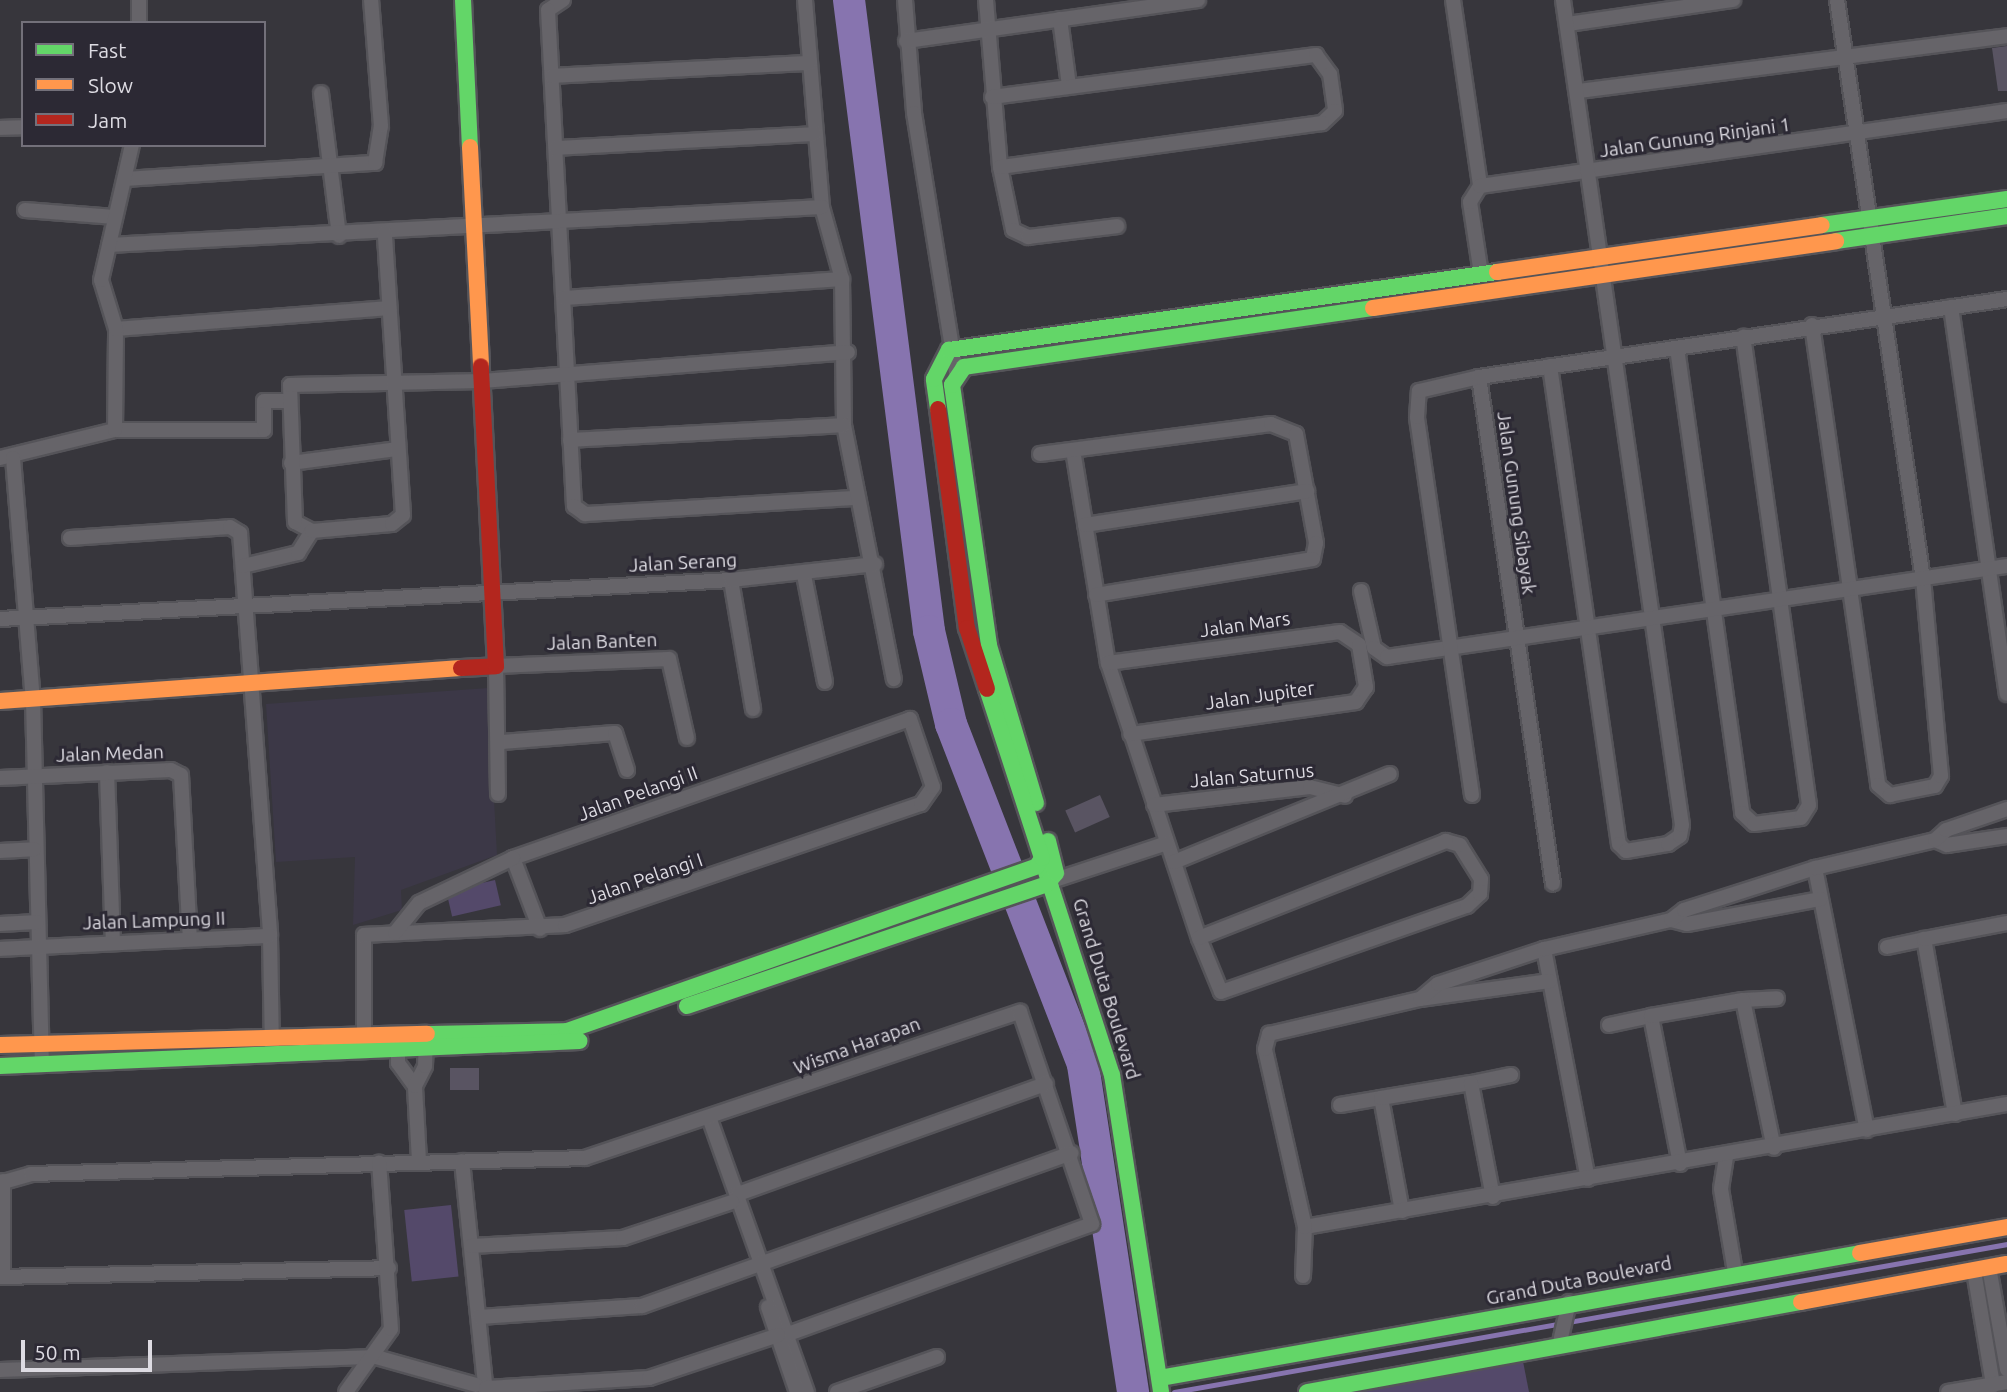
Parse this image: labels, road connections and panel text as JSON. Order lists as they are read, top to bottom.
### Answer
{
  "streets": {
    "main road": ["Grand Duta Boulevard"],
    "street": [
      "Jalan Gunung Rinjani 1",
      "Jalan Gunung Sibayak",
      "Jalan Serang",
      "Jalan Mars",
      "Jalan Banten",
      "Jalan Jupiter",
      "Jalan Medan",
      "Jalan Saturnus",
      "Jalan Pelangi II",
      "Jalan Pelangi I",
      "Jalan Lampung II",
      "Wisma Harapan"
    ]
  },
  "crossings": [
    ["Jalan Mars", "Jalan Jupiter"],
    ["Jalan Medan", "Jalan Lampung II"],
    ["Jalan Pelangi II", "Jalan Pelangi I"]
  ],
  "legend": ["Fast", "Slow", "Jam"],
  "scale_bar": "50 m"
}
